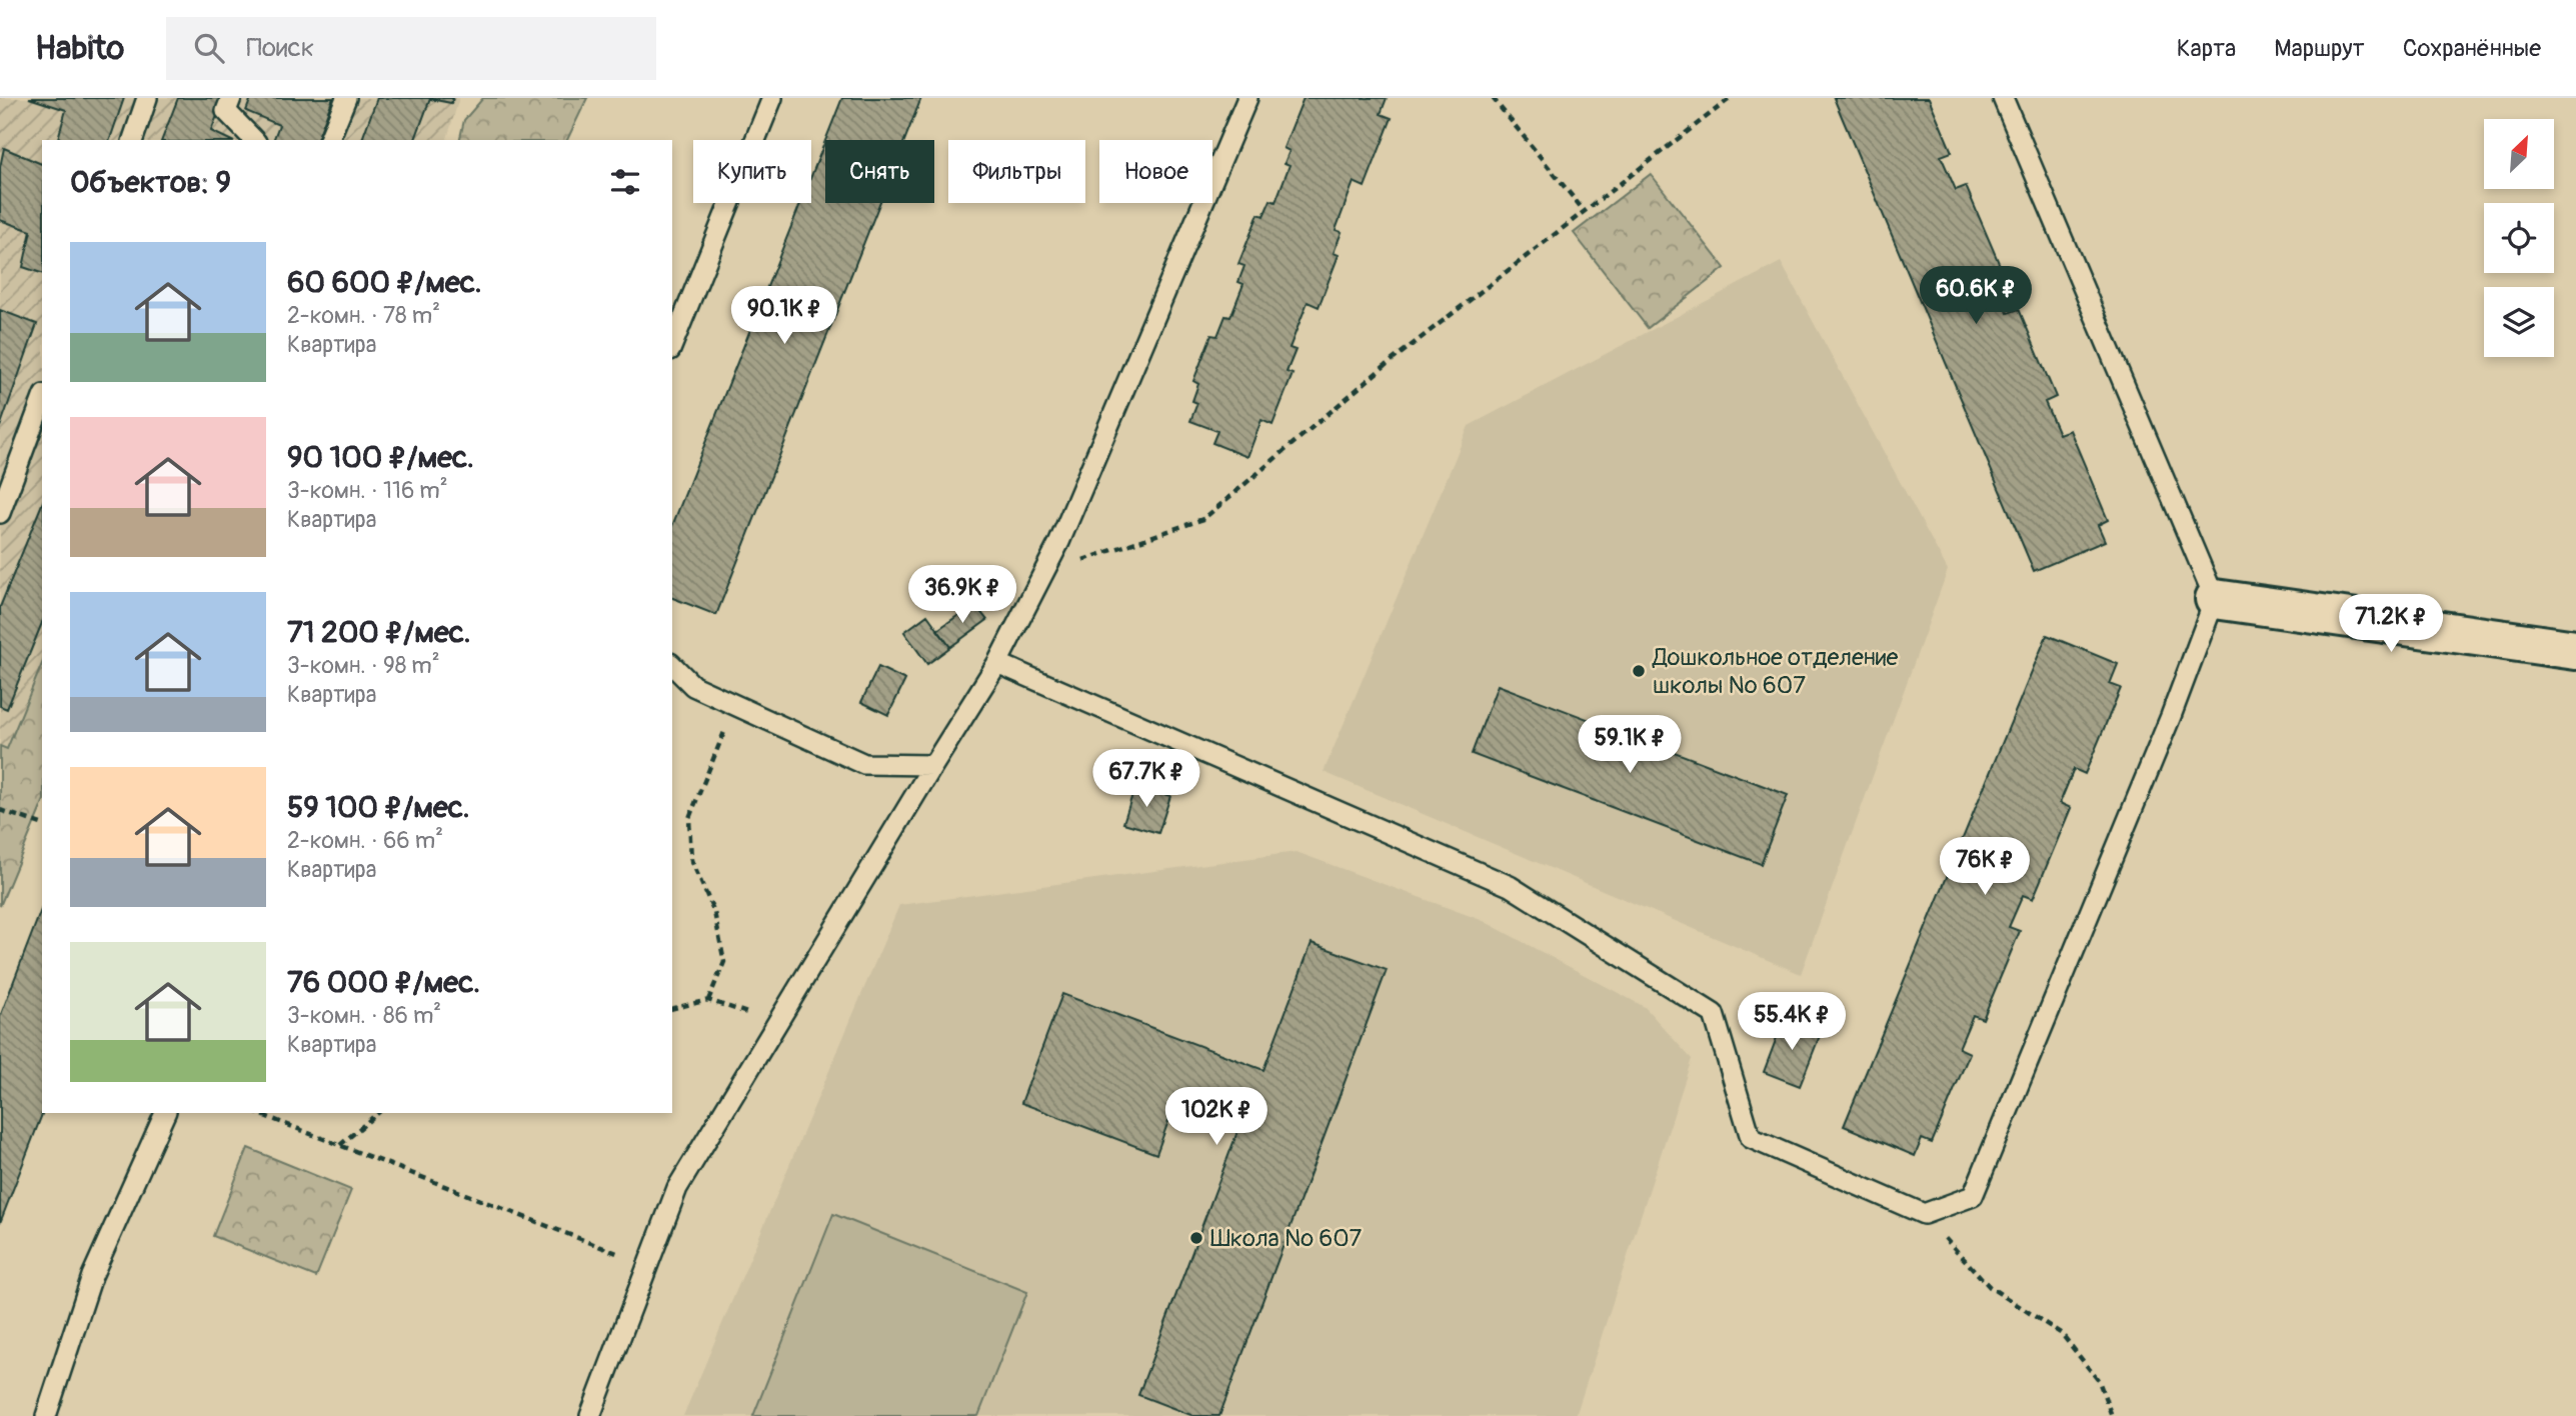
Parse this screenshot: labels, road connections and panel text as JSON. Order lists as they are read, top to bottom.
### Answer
{
  "places": ["Дошкольное отделение школы № 607", "Школа № 607"],
  "north": "top right",
  "page": {
    "header": "Habito",
    "search": "Поиск",
    "nav": ["Карта", "Маршрут", "Сохранённые"],
    "chip": [
      "Купить",
      "Снять",
      "Фильтры",
      "Новое"
    ],
    "heading": "Объектов: 9",
    "list": [
      {
        "name": "60 600 ₽/мес.",
        "note": "2-комн. · 78 m² · Квартира"
      },
      {
        "name": "90 100 ₽/мес.",
        "note": "3-комн. · 116 m² · Квартира"
      },
      {
        "name": "71 200 ₽/мес.",
        "note": "3-комн. · 98 m² · Квартира"
      },
      {
        "name": "59 100 ₽/мес.",
        "note": "2-комн. · 66 m² · Квартира"
      },
      {
        "name": "76 000 ₽/мес.",
        "note": "3-комн. · 86 m² · Квартира"
      }
    ],
    "price": [
      "60.6K ₽",
      "90.1K ₽",
      "36.9K ₽",
      "71.2K ₽",
      "59.1K ₽",
      "67.7K ₽",
      "76K ₽",
      "55.4K ₽",
      "102K ₽"
    ]
  }
}
